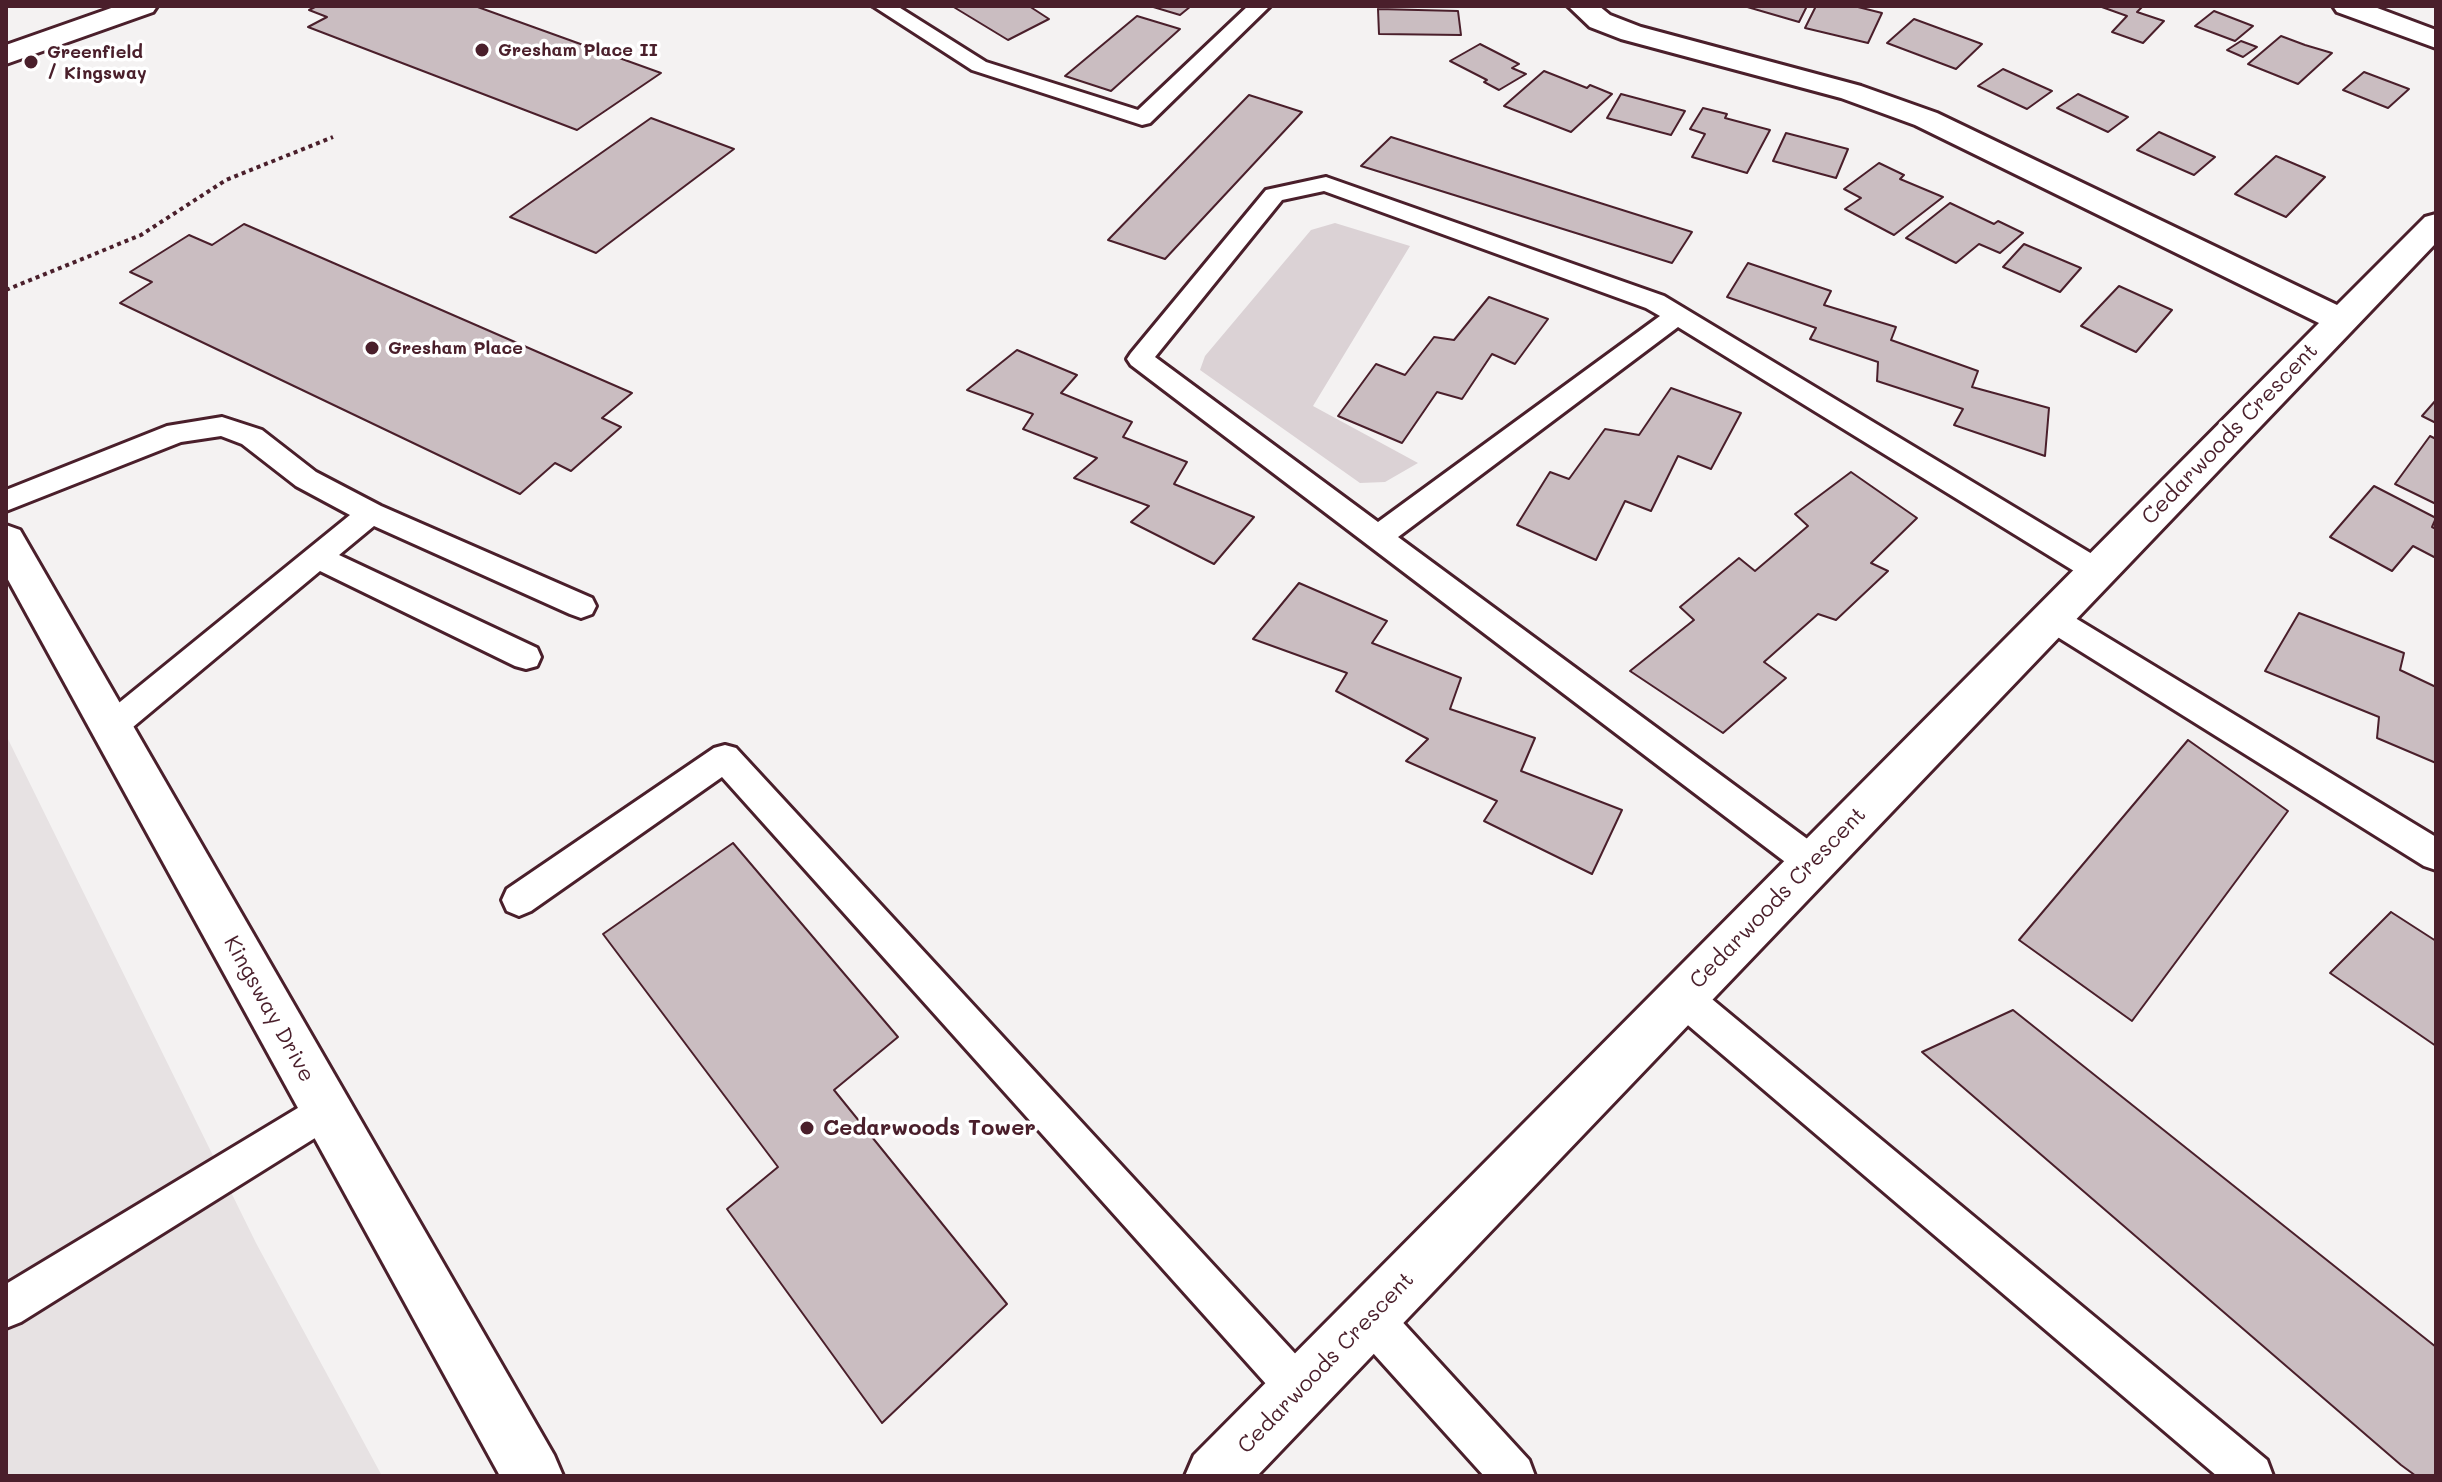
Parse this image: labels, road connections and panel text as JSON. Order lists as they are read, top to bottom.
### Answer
{
  "streets": {
    "street": ["Cedarwoods Crescent", "Kingsway Drive"]
  },
  "places": [
    "Gresham Place II",
    "Greenfield / Kingsway",
    "Gresham Place",
    "Cedarwoods Tower"
  ]
}
